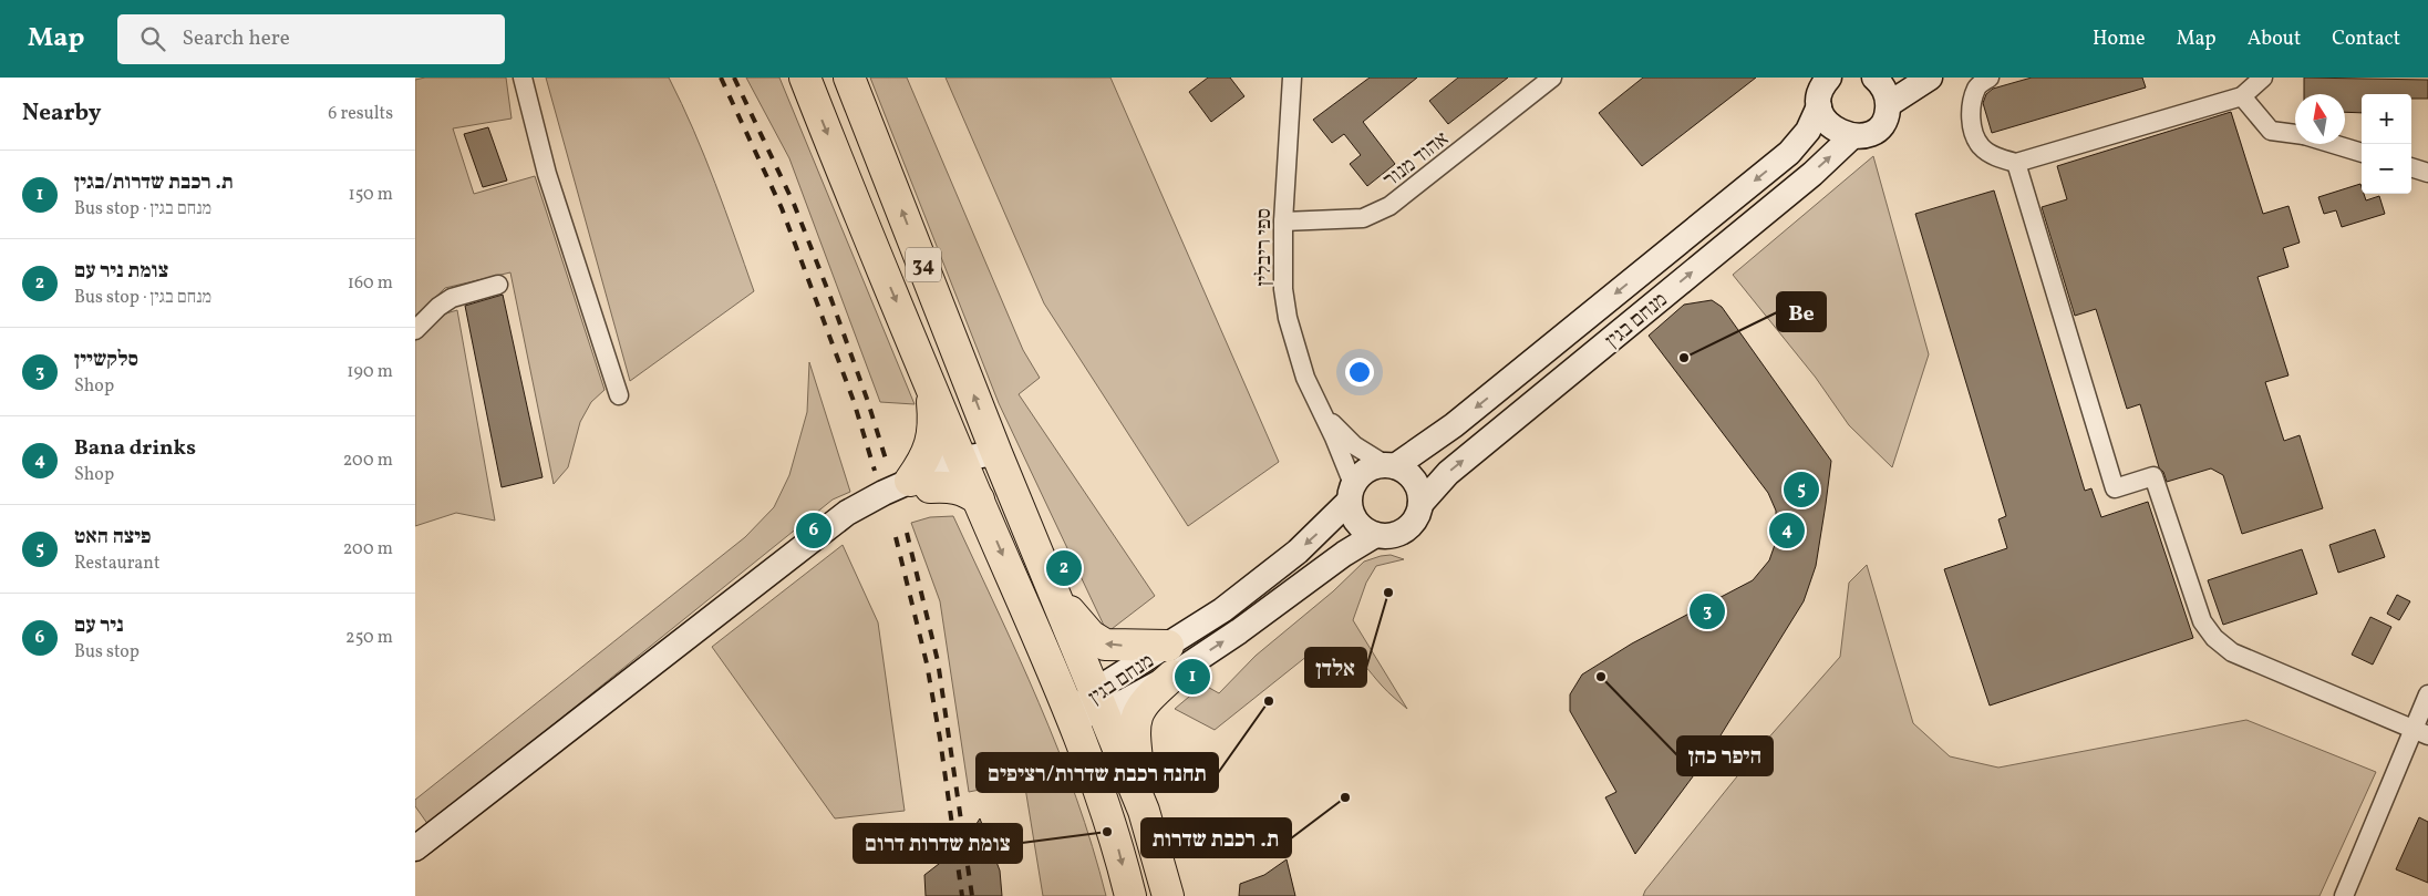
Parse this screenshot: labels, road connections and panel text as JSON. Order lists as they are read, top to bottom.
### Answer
{
  "streets": {
    "highway": ["34"],
    "main road": ["מנחם בגין"],
    "street": ["אהוד מנור", "ספי ריבלין"]
  },
  "crossings": [
    ["אהוד מנור", "ספי ריבלין"],
    ["ספי ריבלין", "מנחם בגין"],
    ["34", "מנחם בגין"]
  ],
  "places": [
    "Be",
    "אלדן",
    "היפר כהן",
    "תחנה רכבת שדרות/רציפים",
    "ת. רכבת שדרות",
    "צומת שדרות דרום"
  ],
  "north": "top",
  "page": {
    "header": "Map",
    "search": "Search here",
    "nav": [
      "Home",
      "Map",
      "About",
      "Contact"
    ],
    "heading": ["Nearby", "6 results"],
    "map_buttons": ["+", "−"],
    "list": [
      {
        "mark": "1",
        "name": "ת. רכבת שדרות/בגין",
        "note": "Bus stop · מנחם בגין",
        "value": "150 m"
      },
      {
        "mark": "2",
        "name": "צומת ניר עם",
        "note": "Bus stop · מנחם בגין",
        "value": "160 m"
      },
      {
        "mark": "3",
        "name": "סלקשיין",
        "note": "Shop",
        "value": "190 m"
      },
      {
        "mark": "4",
        "name": "Bana drinks",
        "note": "Shop",
        "value": "200 m"
      },
      {
        "mark": "5",
        "name": "פיצה האט",
        "note": "Restaurant",
        "value": "200 m"
      },
      {
        "mark": "6",
        "name": "ניר עם",
        "note": "Bus stop",
        "value": "250 m"
      }
    ],
    "pins": [
      "5",
      "4",
      "6",
      "2",
      "3",
      "1"
    ]
  }
}
